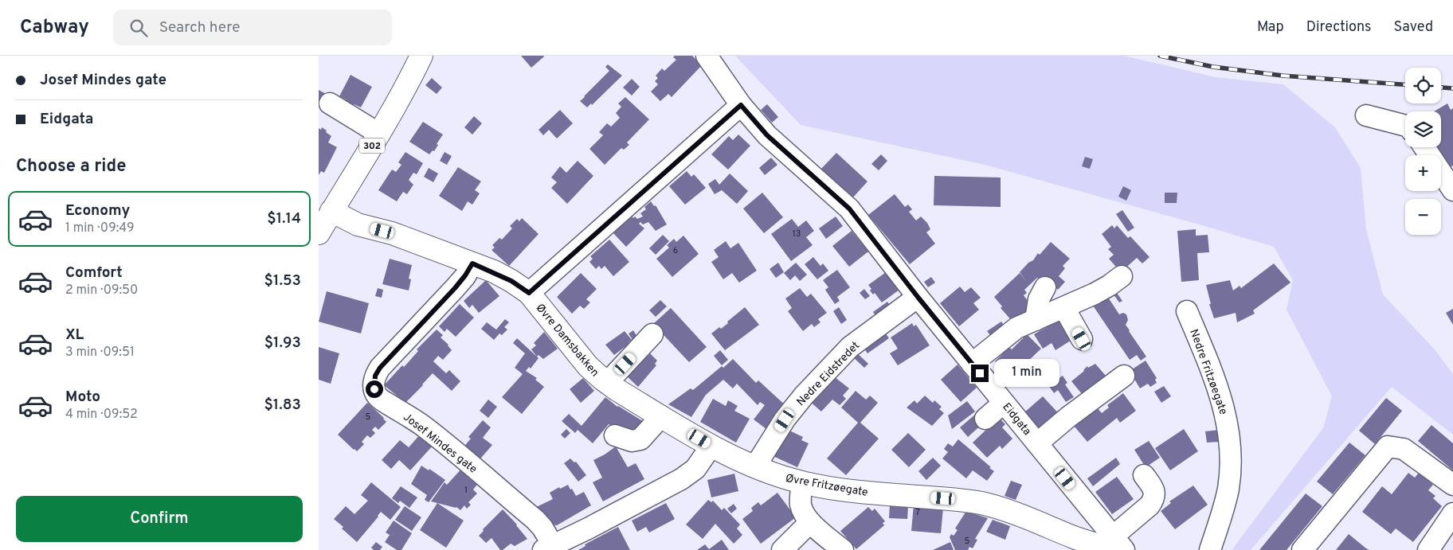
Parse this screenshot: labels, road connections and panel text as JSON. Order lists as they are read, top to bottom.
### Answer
{
  "streets": {
    "main road": ["302", "Øvre Damsbakken", "Øvre Fritzøegate"],
    "street": [
      "Nedre Fritzøegate",
      "Nedre Eidstredet",
      "Eidgata",
      "Josef Mindes gate"
    ]
  },
  "crossings": [
    ["302", "Øvre Damsbakken"],
    ["Øvre Damsbakken", "Josef Mindes gate"],
    ["Øvre Damsbakken", "Øvre Fritzøegate"],
    ["Nedre Eidstredet", "Eidgata"],
    ["Nedre Eidstredet", "Øvre Fritzøegate"],
    ["Eidgata", "Øvre Fritzøegate"]
  ],
  "house_numbers": [
    "13",
    "6",
    "5",
    "1",
    "7",
    "5"
  ],
  "page": {
    "header": "Cabway",
    "search": "Search here",
    "nav": ["Map", "Directions", "Saved"],
    "banner": ["Josef Mindes gate", "Eidgata"],
    "map_buttons": ["+", "−"],
    "heading": "Choose a ride",
    "list": [
      {
        "name": "Economy",
        "note": "1 min · 09:49",
        "value": "$1.14"
      },
      {
        "name": "Comfort",
        "note": "2 min · 09:50",
        "value": "$1.53"
      },
      {
        "name": "XL",
        "note": "3 min · 09:51",
        "value": "$1.93"
      },
      {
        "name": "Moto",
        "note": "4 min · 09:52",
        "value": "$1.83"
      }
    ],
    "bubble": "1 min",
    "buttons": "Confirm"
  }
}
